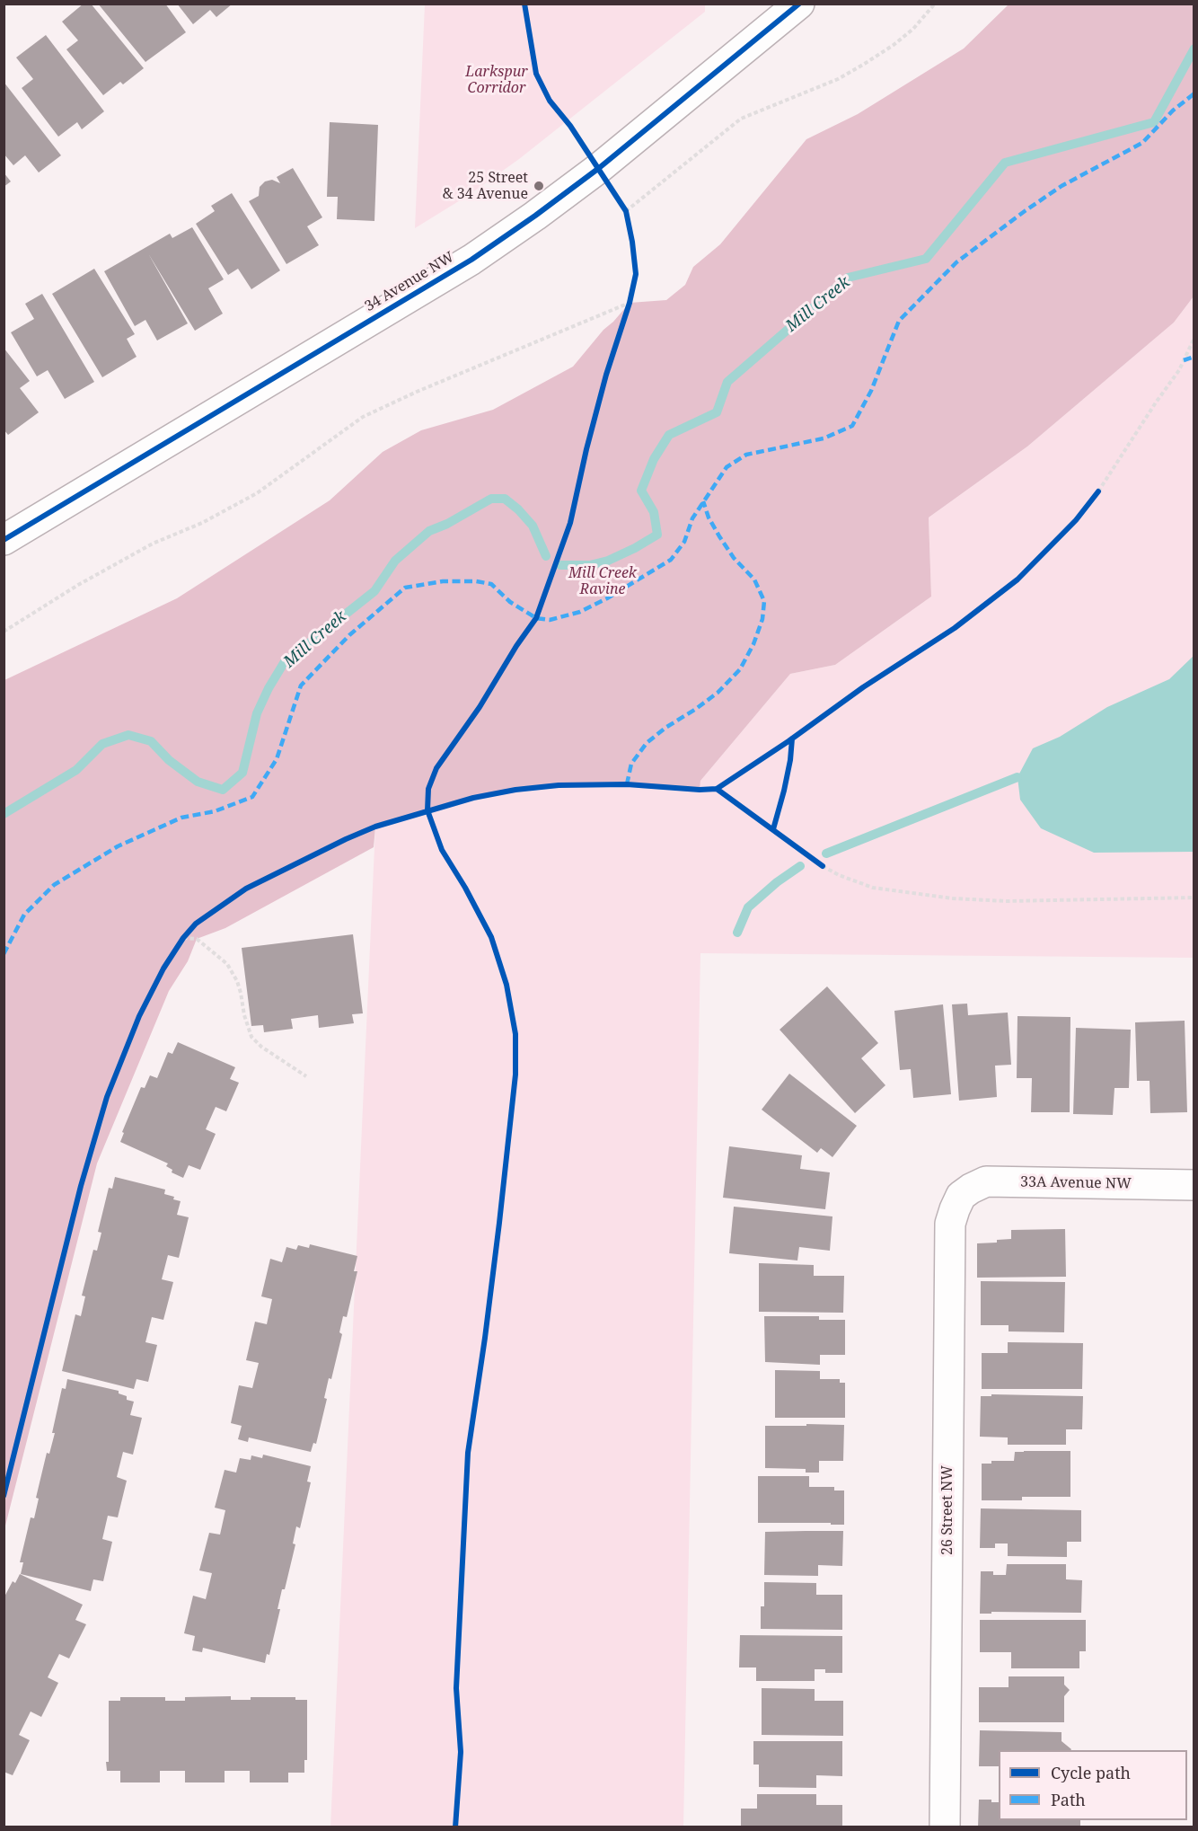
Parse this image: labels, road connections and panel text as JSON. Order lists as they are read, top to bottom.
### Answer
{
  "streets": {
    "street": ["34 Avenue NW", "33A Avenue NW", "26 Street NW"]
  },
  "crossings": [
    ["33A Avenue NW", "26 Street NW"]
  ],
  "water": ["Mill Creek"],
  "parks": ["Larkspur Corridor", "Mill Creek Ravine"],
  "places": ["25 Street & 34 Avenue"],
  "legend": ["Cycle path", "Path"]
}
